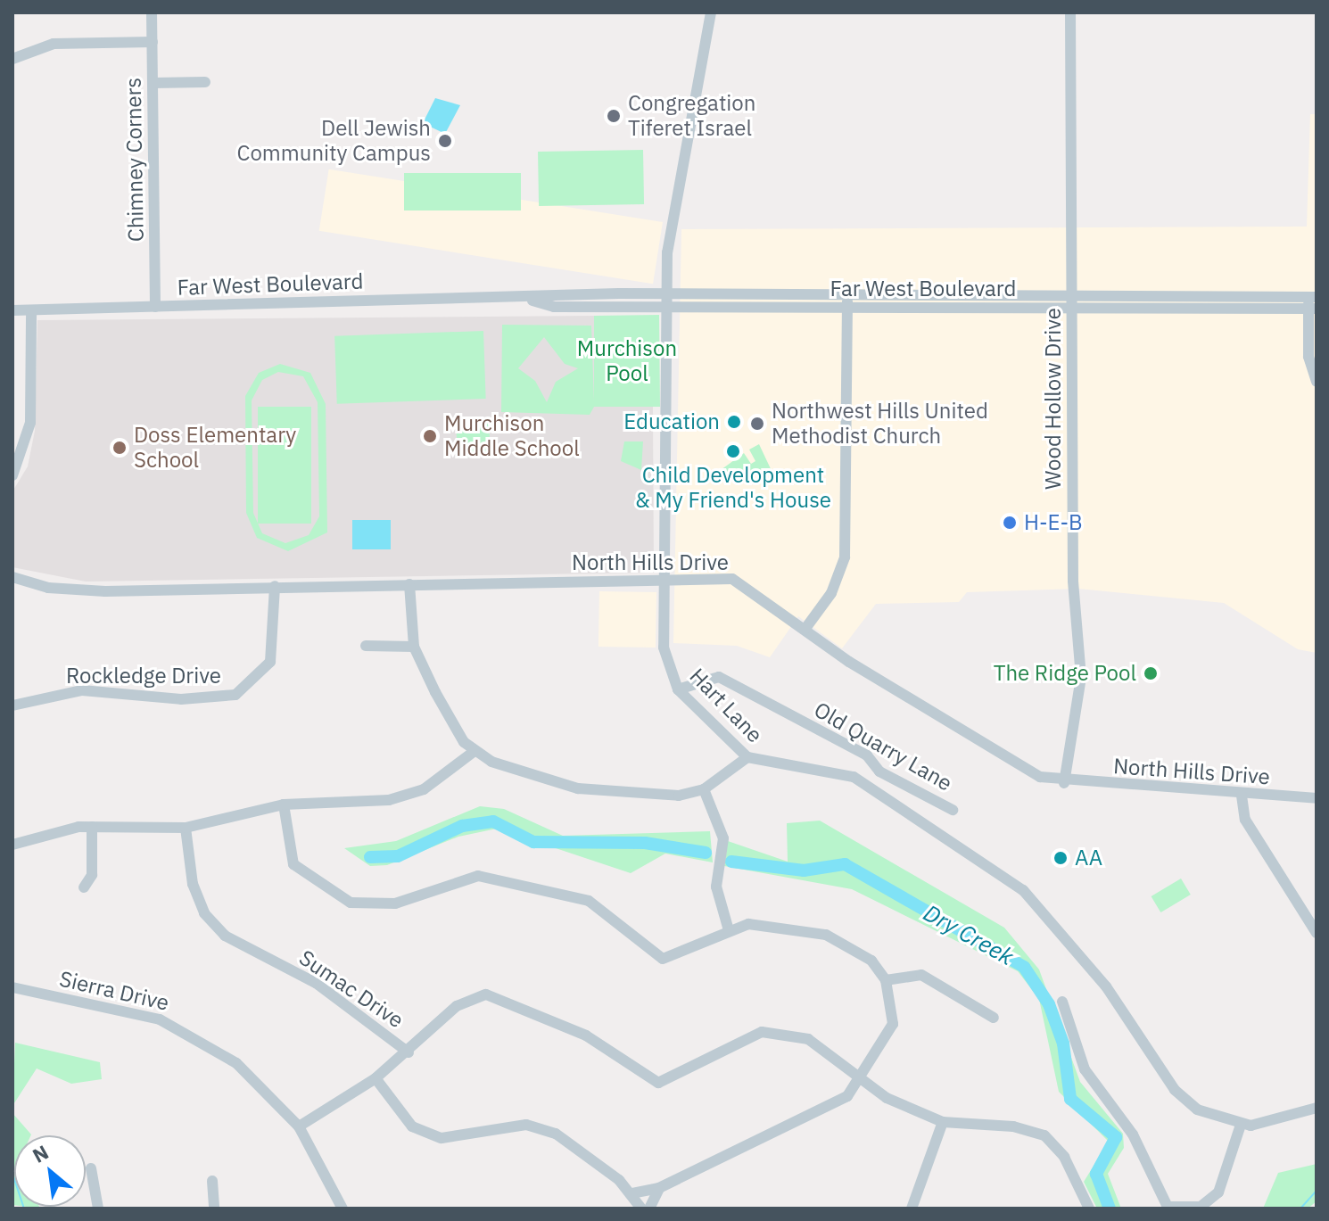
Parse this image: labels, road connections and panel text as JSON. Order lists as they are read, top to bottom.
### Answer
{
  "streets": {
    "street": [
      "Chimney Corners",
      "Far West Boulevard",
      "Wood Hollow Drive",
      "North Hills Drive",
      "Rockledge Drive",
      "Hart Lane",
      "Old Quarry Lane",
      "Sumac Drive",
      "Sierra Drive"
    ]
  },
  "crossings": [
    ["Chimney Corners", "Far West Boulevard"],
    ["Far West Boulevard", "Wood Hollow Drive"],
    ["Far West Boulevard", "Hart Lane"],
    ["Wood Hollow Drive", "North Hills Drive"],
    ["North Hills Drive", "Rockledge Drive"],
    ["North Hills Drive", "Hart Lane"],
    ["Hart Lane", "Old Quarry Lane"]
  ],
  "water": ["Dry Creek"],
  "parks": ["Murchison Pool"],
  "places": [
    "Congregation Tiferet Israel",
    "Dell Jewish Community Campus",
    "Education",
    "Northwest Hills United Methodist Church",
    "Murchison Middle School",
    "Doss Elementary School",
    "Child Development & My Friend's House",
    "H-E-B",
    "The Ridge Pool",
    "AA"
  ],
  "north": "top left"
}
